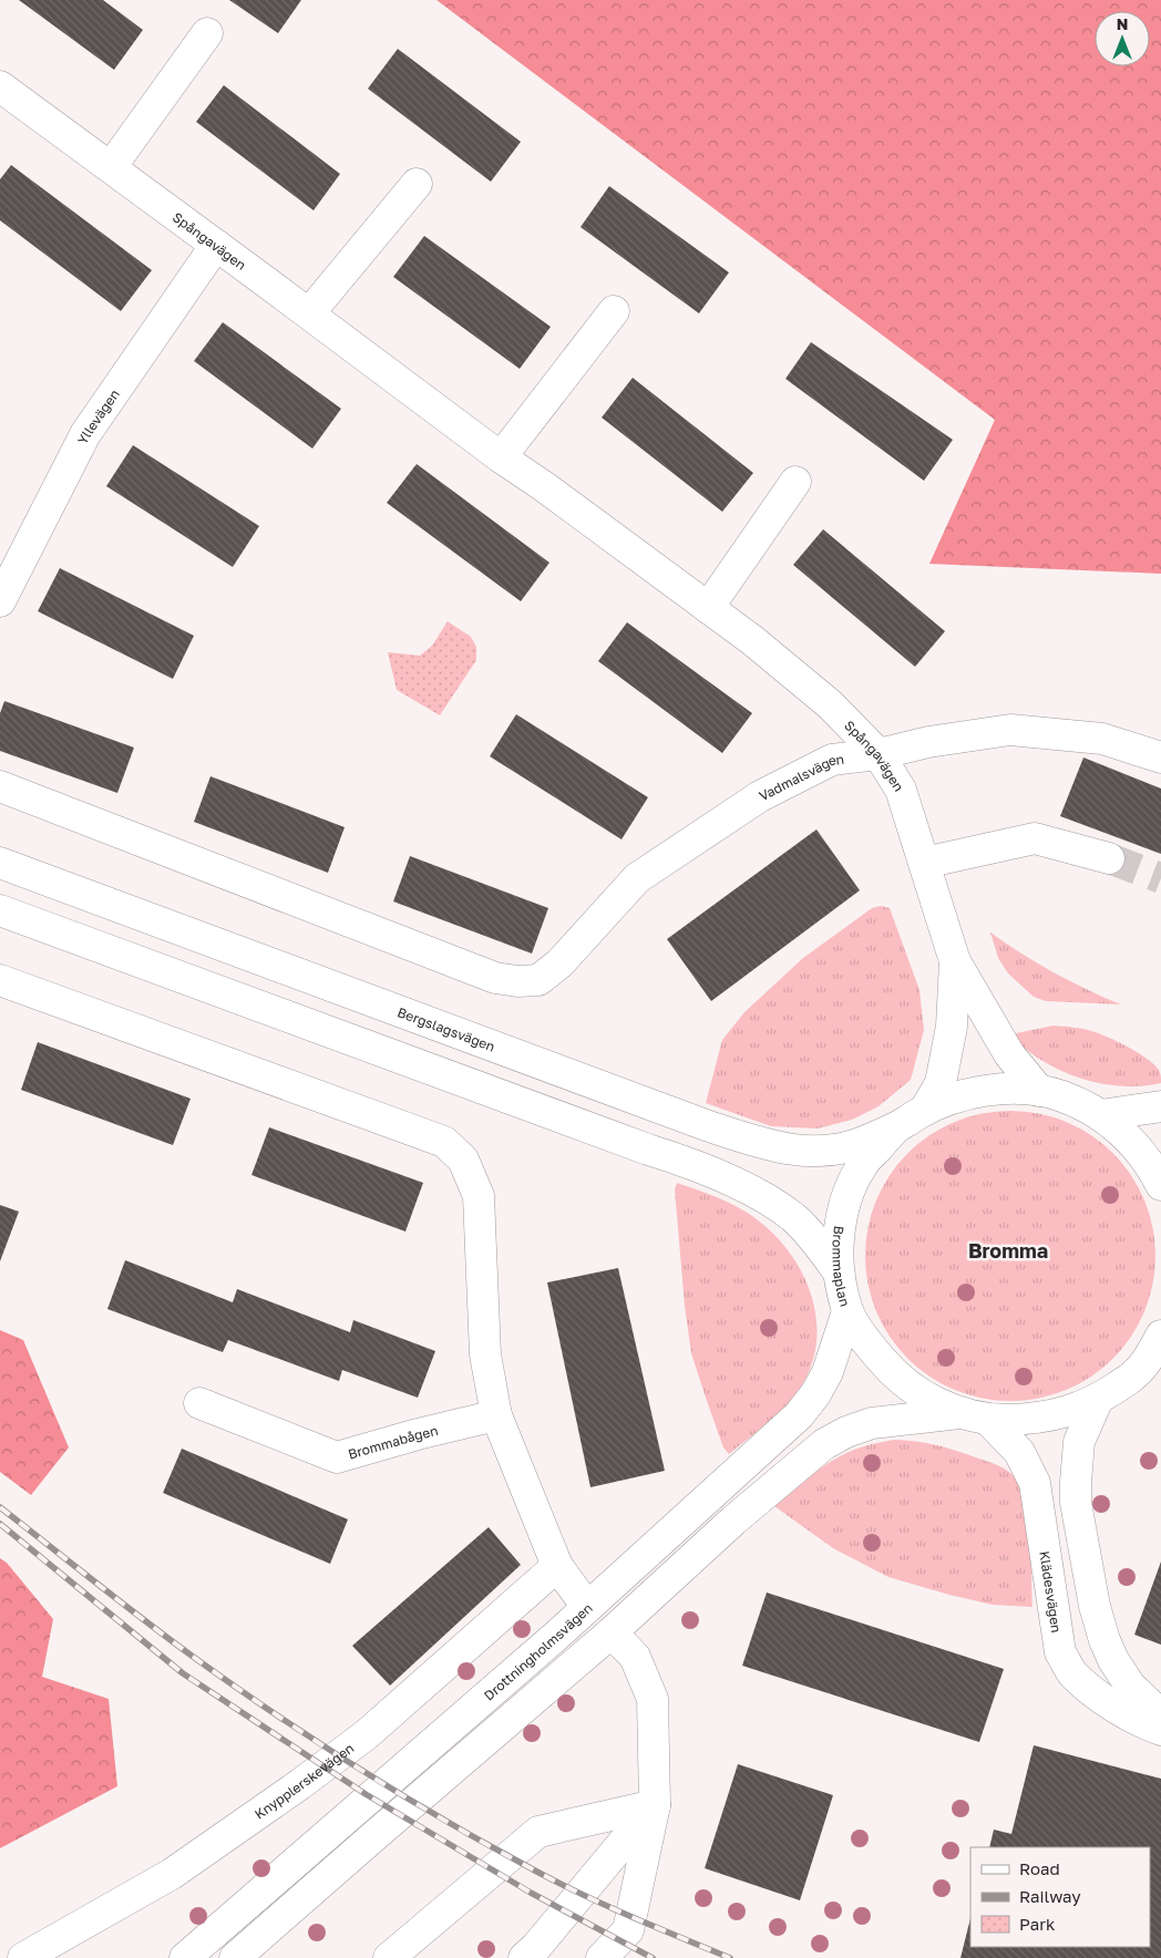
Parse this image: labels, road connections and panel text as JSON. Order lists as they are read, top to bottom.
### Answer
{
  "streets": {
    "street": [
      "Spångavägen",
      "Yllevägen",
      "Vadmalsvägen",
      "Bergslagsvägen",
      "Brommaplan",
      "Brommabågen",
      "Klädesvägen",
      "Drottningholmsvägen",
      "Knypplerskevägen"
    ]
  },
  "crossings": [
    ["Spångavägen", "Yllevägen"],
    ["Spångavägen", "Vadmalsvägen"],
    ["Spångavägen", "Brommaplan"],
    ["Bergslagsvägen", "Brommaplan"],
    ["Brommaplan", "Klädesvägen"],
    ["Brommaplan", "Drottningholmsvägen"]
  ],
  "districts": ["Bromma"],
  "legend": ["Road", "Railway", "Park"],
  "north": "top"
}
